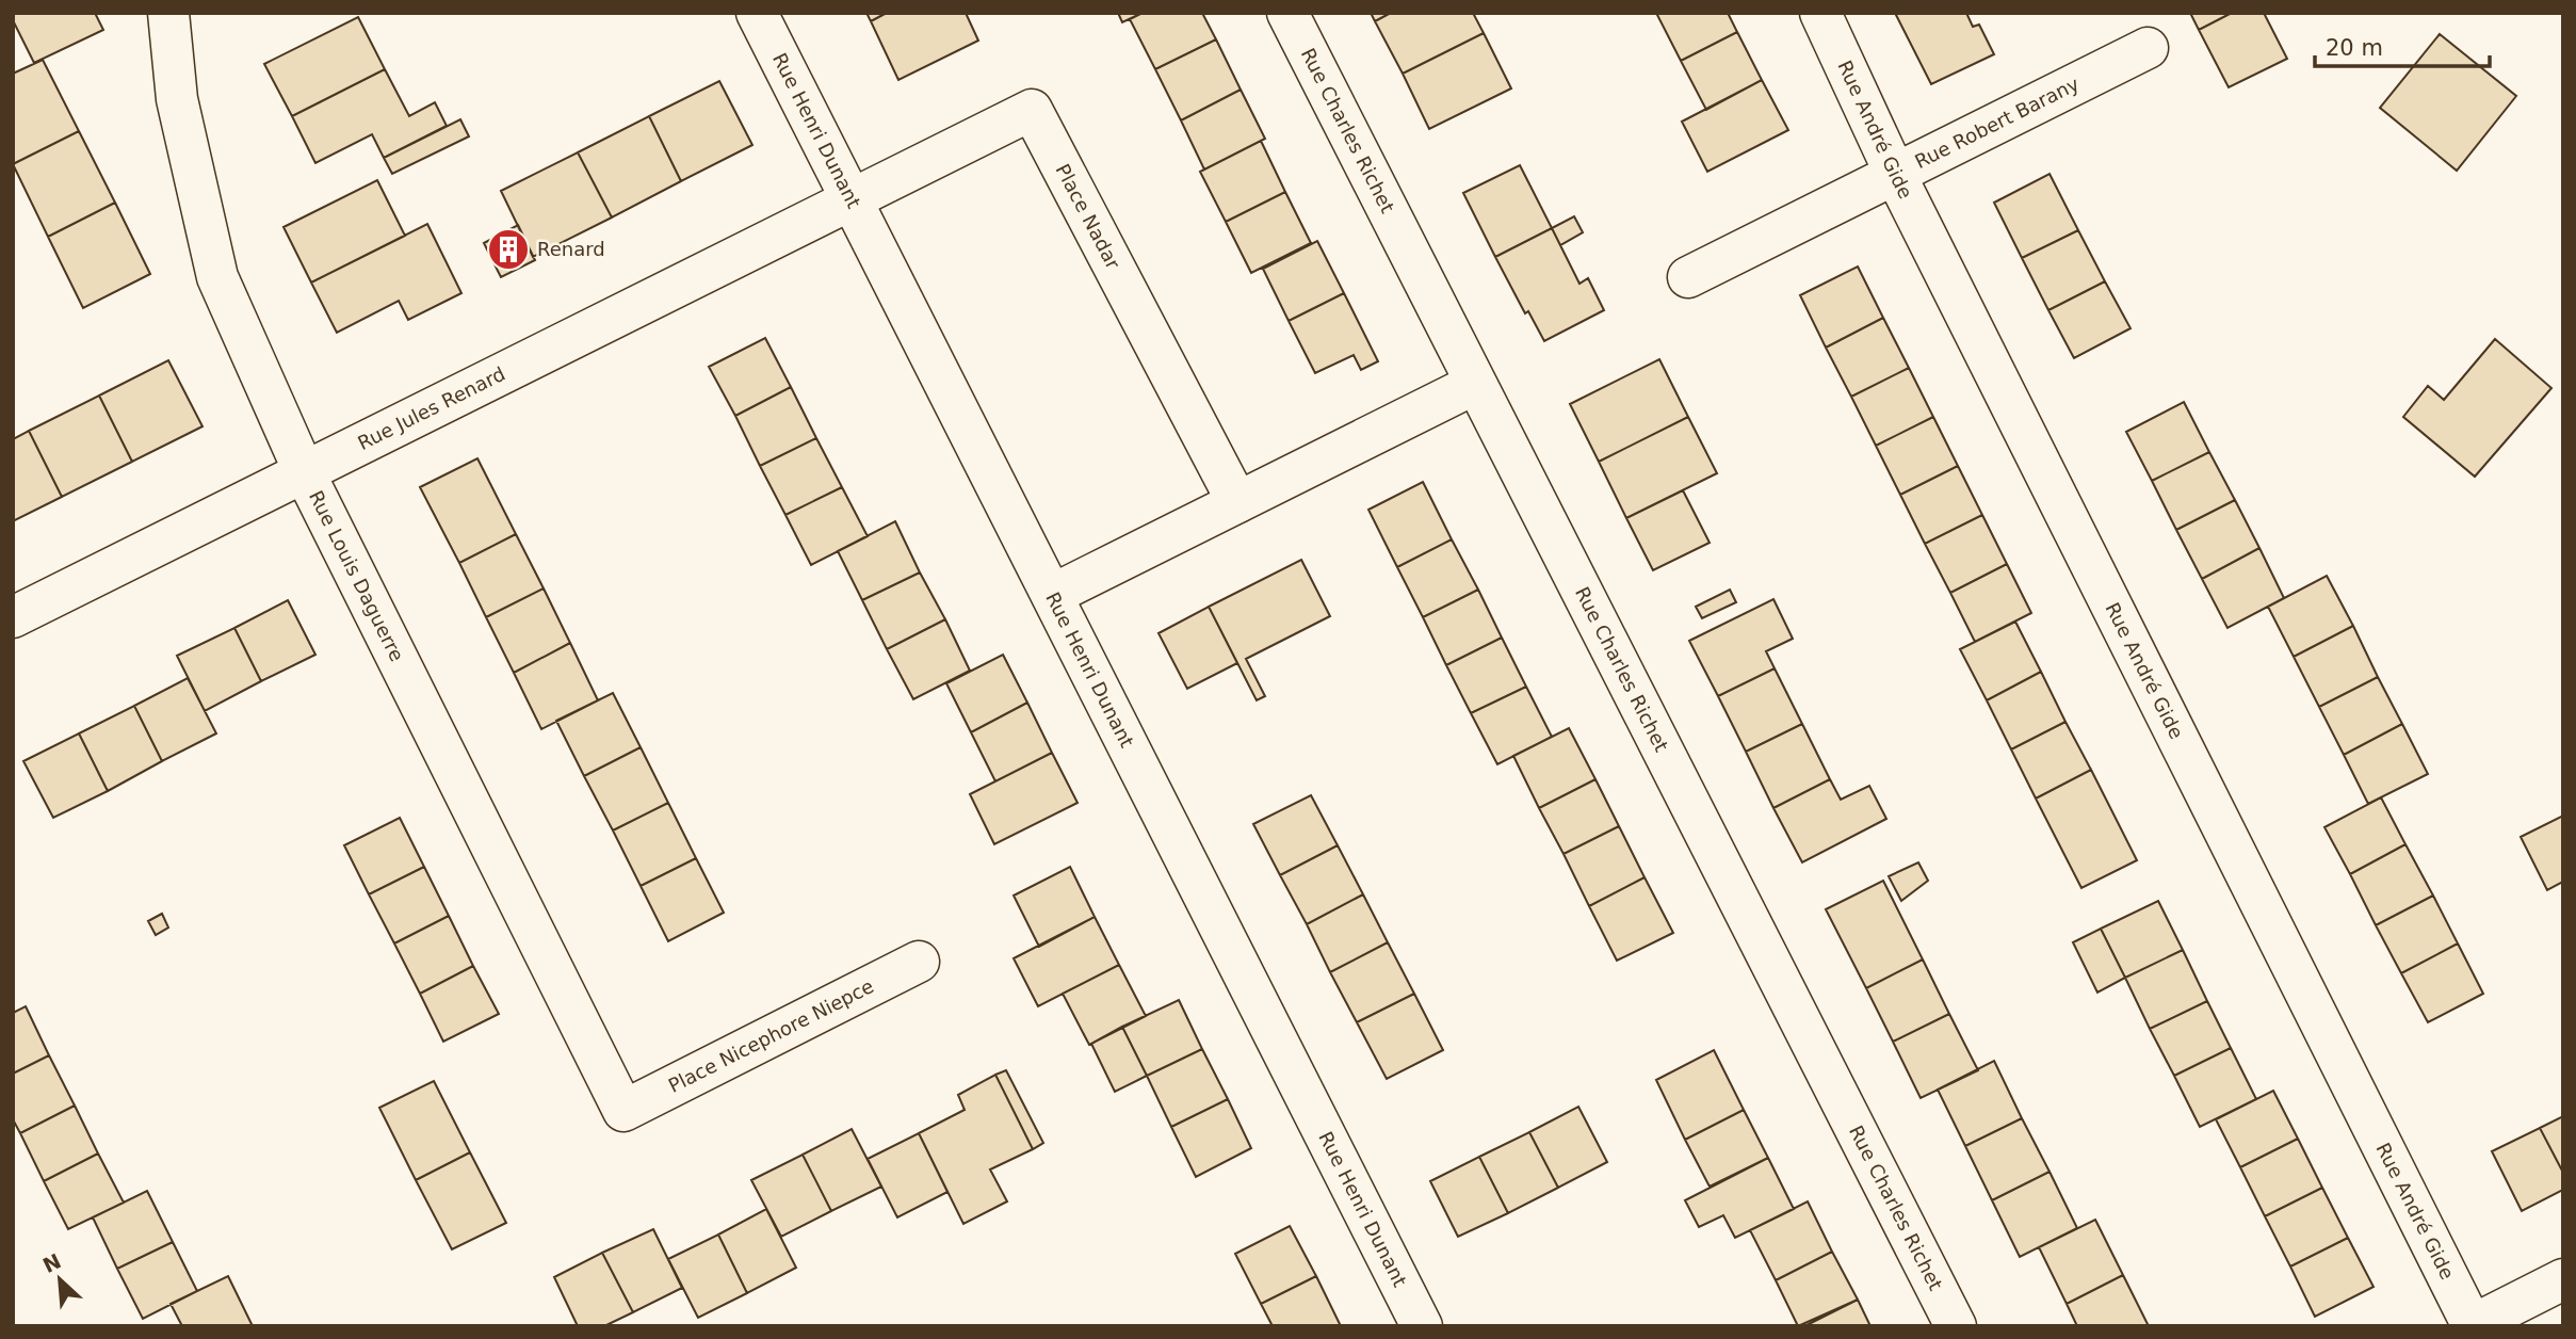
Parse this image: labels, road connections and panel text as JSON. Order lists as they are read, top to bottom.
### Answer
{
  "streets": {
    "street": [
      "Rue Robert Barany",
      "Rue André Gide",
      "Rue Henri Dunant",
      "Rue Charles Richet",
      "Place Nadar",
      "Rue Jules Renard",
      "Rue Louis Daguerre",
      "Place Nicephore Niepce"
    ]
  },
  "crossings": [
    ["Rue Robert Barany", "Rue André Gide"],
    ["Rue Henri Dunant", "Place Nadar"],
    ["Rue Henri Dunant", "Rue Jules Renard"],
    ["Place Nadar", "Rue Jules Renard"],
    ["Rue Jules Renard", "Rue Louis Daguerre"],
    ["Rue Louis Daguerre", "Place Nicephore Niepce"]
  ],
  "places": {
    "building": ["Renard"]
  },
  "scale_bar": "20 m",
  "north": "top left"
}
